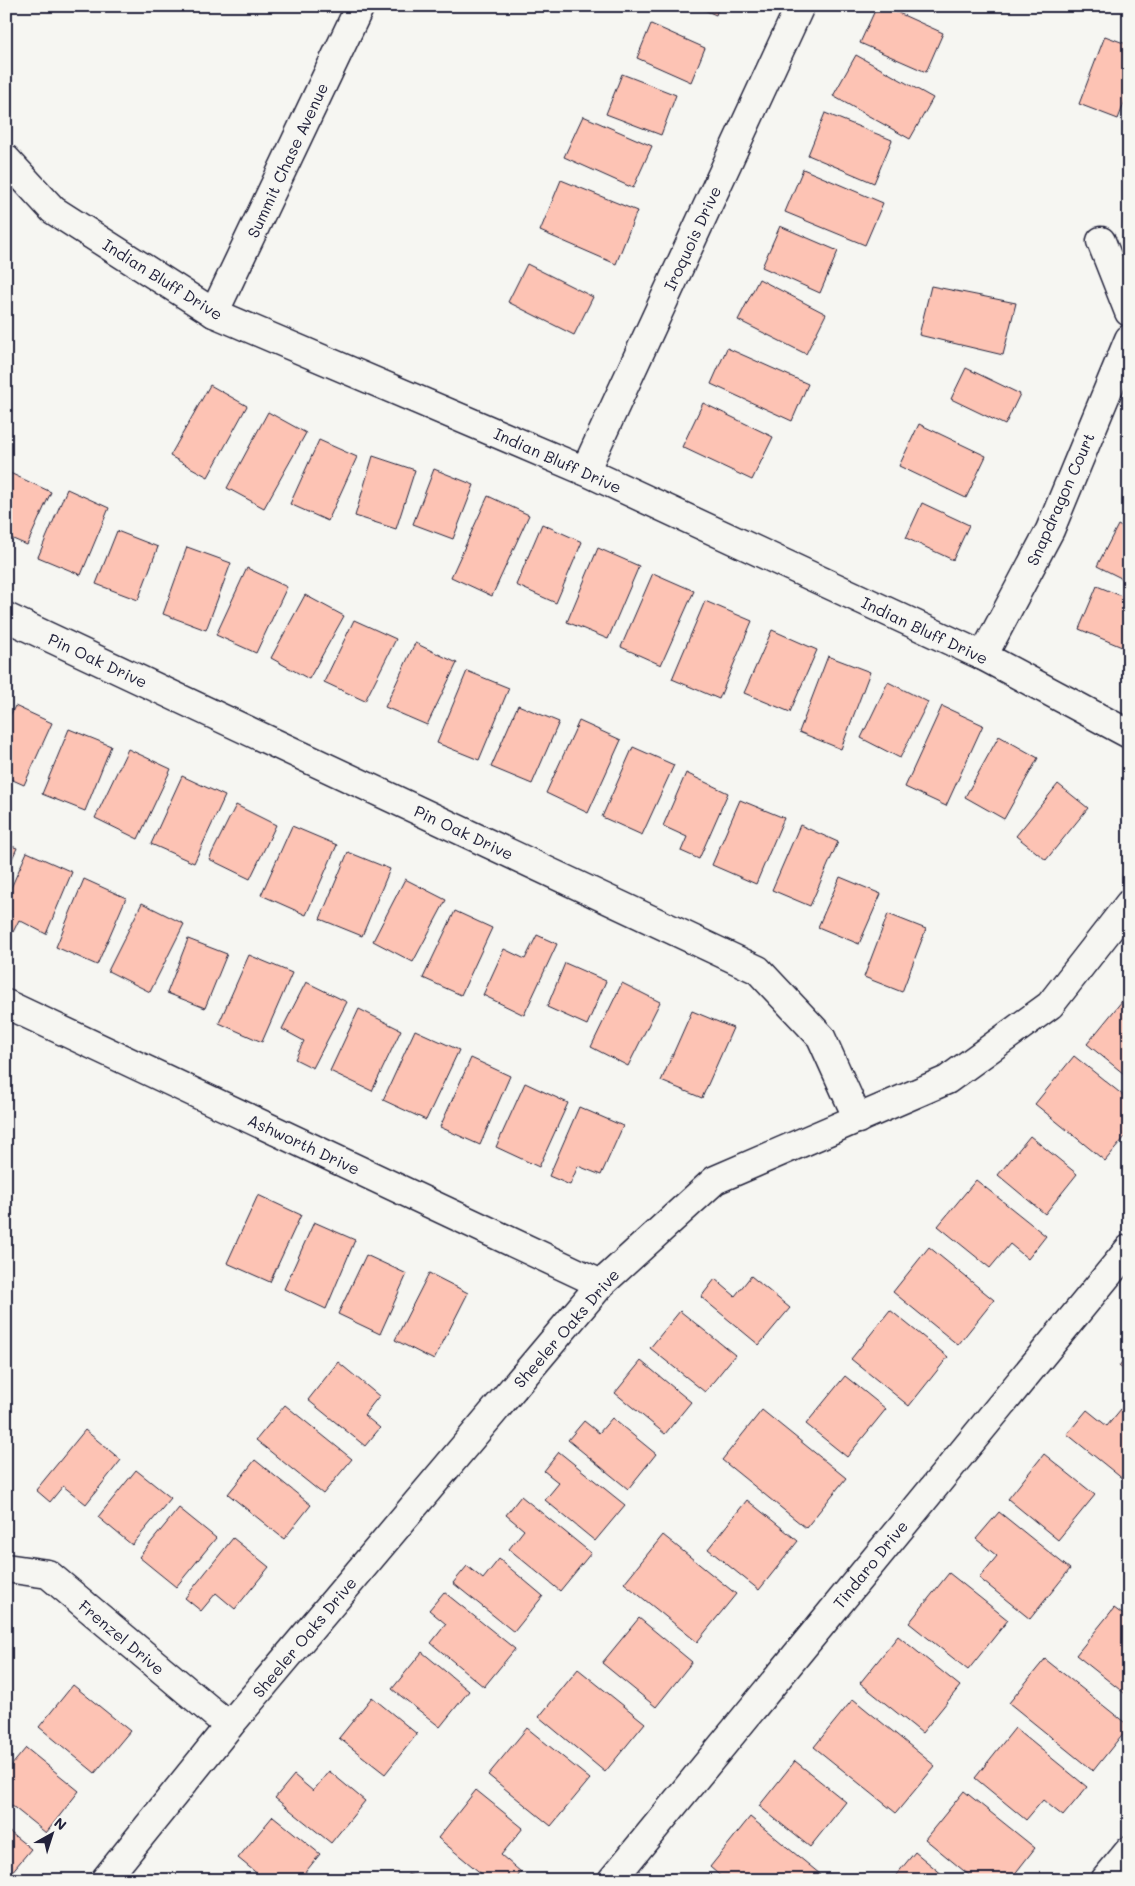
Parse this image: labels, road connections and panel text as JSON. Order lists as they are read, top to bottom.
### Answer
{
  "streets": {
    "street": [
      "Summit Chase Avenue",
      "Iroquois Drive",
      "Indian Bluff Drive",
      "Snapdragon Court",
      "Pin Oak Drive",
      "Ashworth Drive",
      "Sheeler Oaks Drive",
      "Tindaro Drive",
      "Frenzel Drive"
    ]
  },
  "crossings": [
    ["Summit Chase Avenue", "Indian Bluff Drive"],
    ["Iroquois Drive", "Indian Bluff Drive"],
    ["Indian Bluff Drive", "Snapdragon Court"],
    ["Pin Oak Drive", "Sheeler Oaks Drive"],
    ["Ashworth Drive", "Sheeler Oaks Drive"],
    ["Sheeler Oaks Drive", "Frenzel Drive"]
  ],
  "north": "top right"
}
